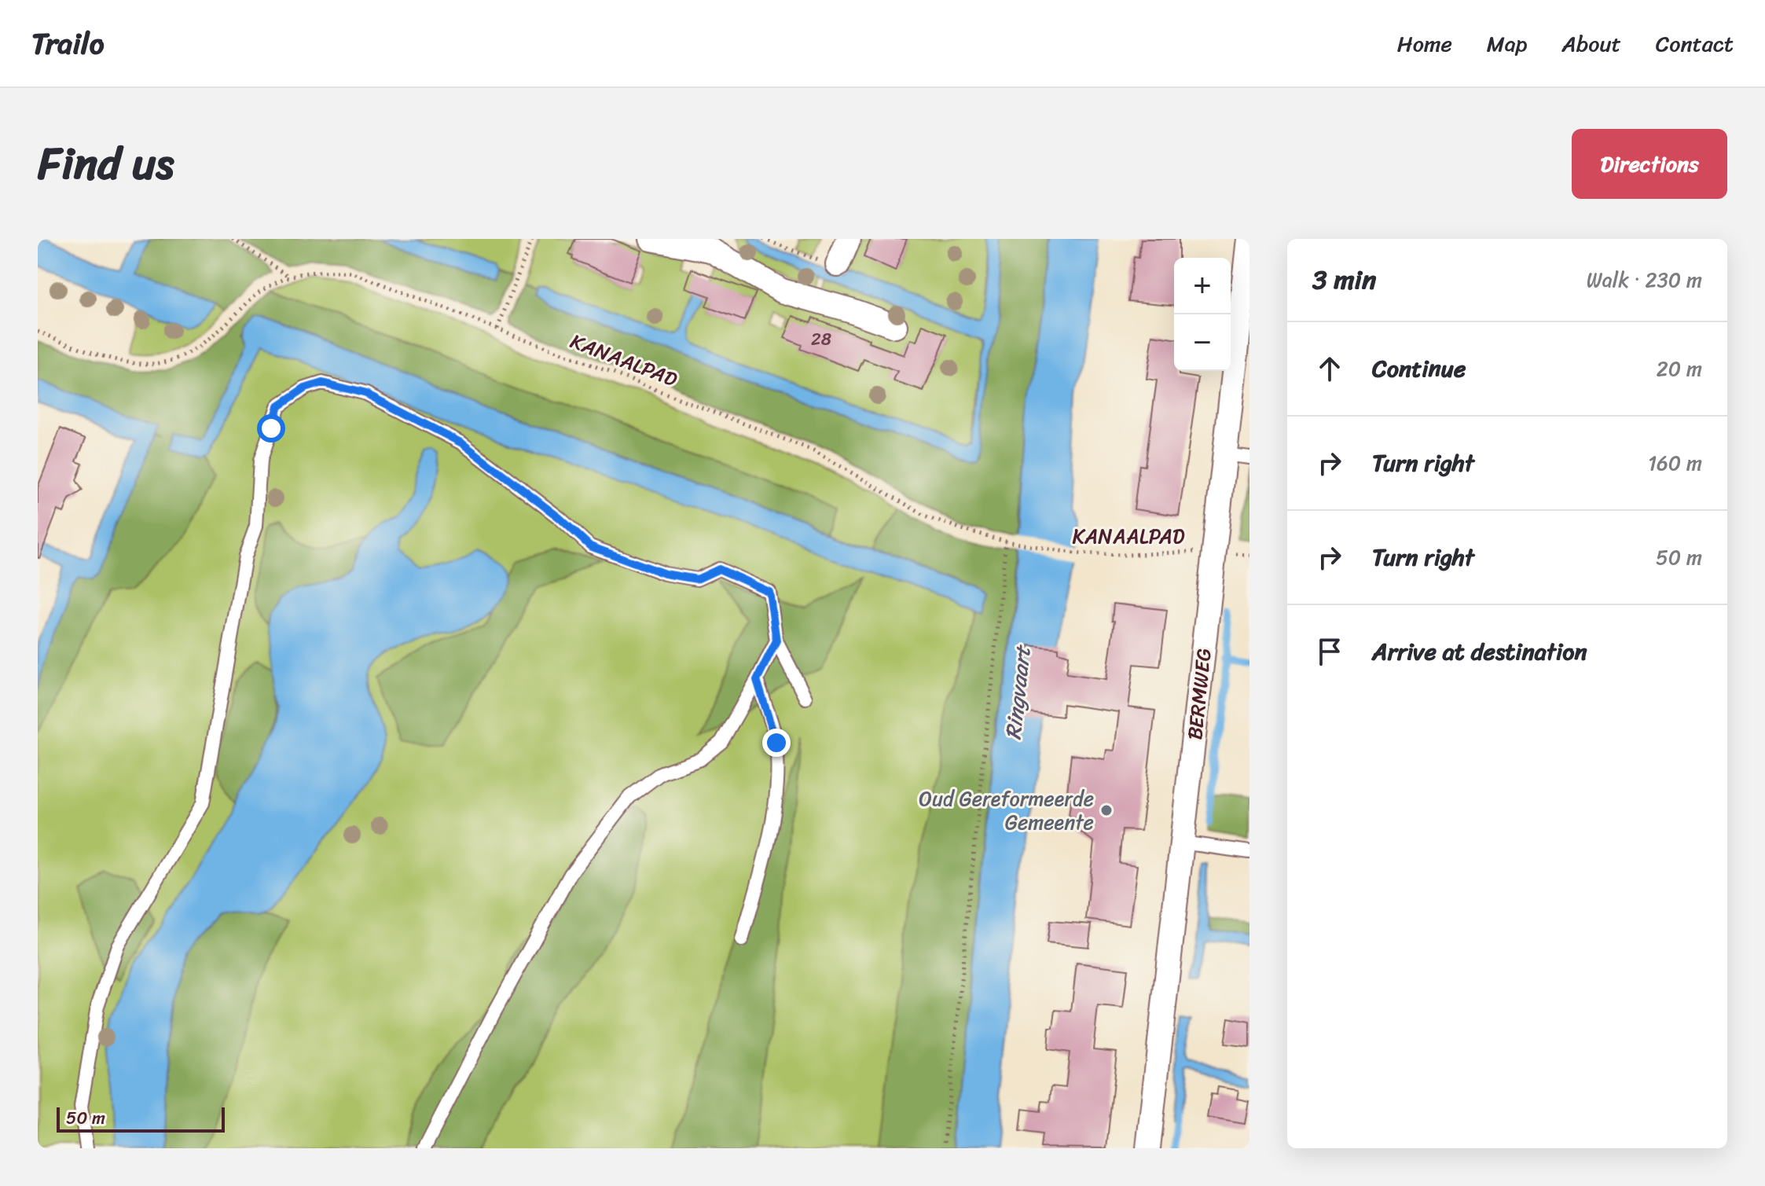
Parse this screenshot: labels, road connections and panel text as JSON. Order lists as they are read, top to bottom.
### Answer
{
  "streets": {
    "street": ["BERMWEG"],
    "path": ["KANAALPAD"]
  },
  "crossings": [
    ["KANAALPAD", "BERMWEG"]
  ],
  "water": ["Ringvaart"],
  "places": ["Oud Gereformeerde Gemeente"],
  "house_numbers": ["28"],
  "scale_bar": "50 m",
  "page": {
    "header": "Trailo",
    "nav": [
      "Home",
      "Map",
      "About",
      "Contact"
    ],
    "title": "Find us",
    "buttons": "Directions",
    "heading": ["3 min", "Walk · 230 m"],
    "map_buttons": ["+", "−"],
    "list": [
      ["Continue", "20 m"],
      ["Turn right", "160 m"],
      ["Turn right", "50 m"],
      "Arrive at destination"
    ],
    "scale": "50 m"
  }
}
